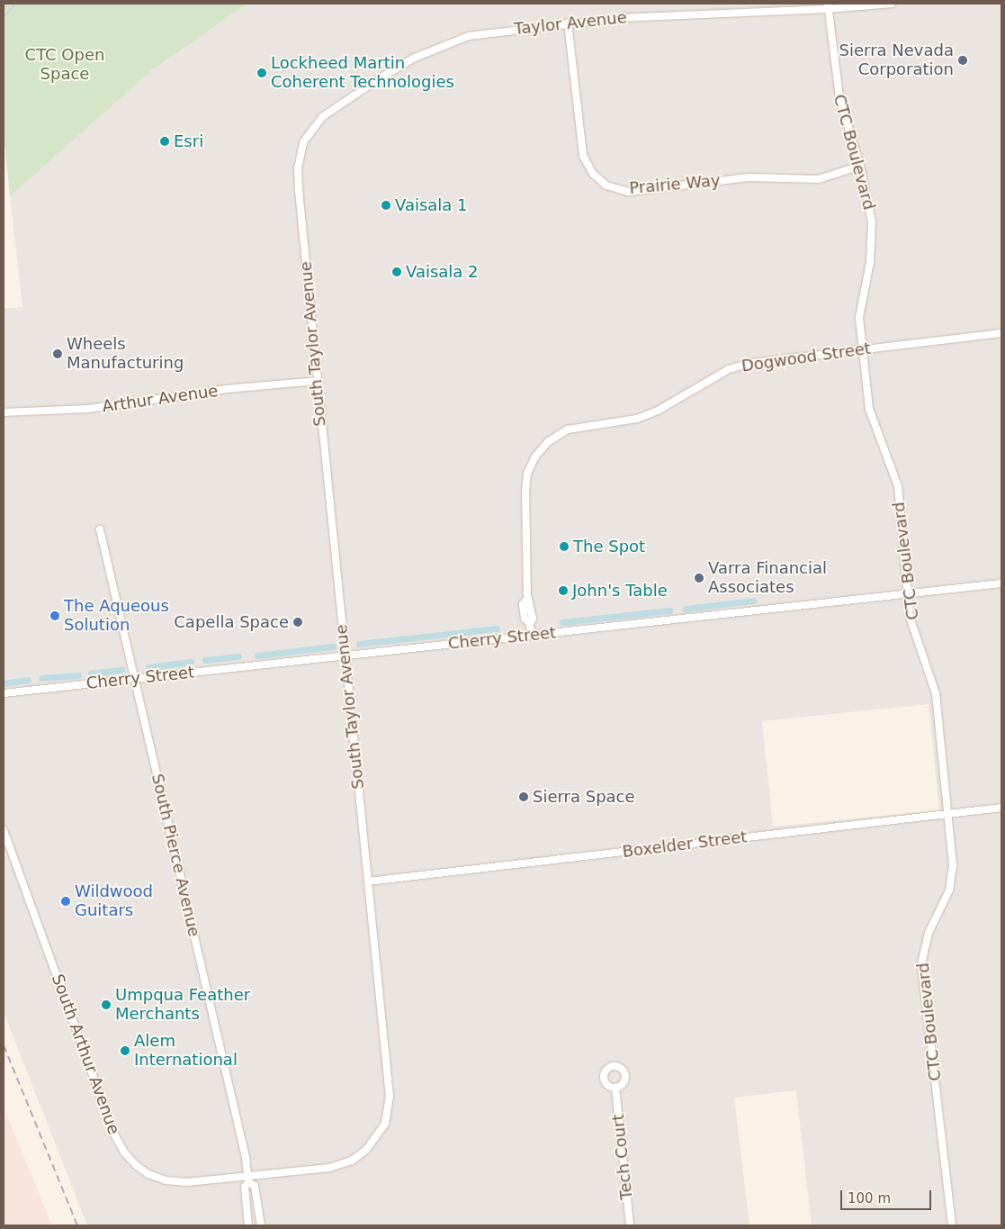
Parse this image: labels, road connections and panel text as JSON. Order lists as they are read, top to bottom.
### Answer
{
  "streets": {
    "street": [
      "Taylor Avenue",
      "CTC Boulevard",
      "Prairie Way",
      "South Taylor Avenue",
      "Dogwood Street",
      "Arthur Avenue",
      "Cherry Street",
      "Boxelder Street",
      "South Pierce Avenue",
      "South Arthur Avenue",
      "Tech Court"
    ]
  },
  "crossings": [
    ["Taylor Avenue", "CTC Boulevard"],
    ["Taylor Avenue", "Prairie Way"],
    ["Taylor Avenue", "South Taylor Avenue"],
    ["CTC Boulevard", "Prairie Way"],
    ["CTC Boulevard", "Dogwood Street"],
    ["CTC Boulevard", "Cherry Street"],
    ["CTC Boulevard", "Boxelder Street"],
    ["South Taylor Avenue", "Arthur Avenue"],
    ["South Taylor Avenue", "Cherry Street"],
    ["South Taylor Avenue", "Boxelder Street"],
    ["South Taylor Avenue", "South Pierce Avenue"],
    ["South Taylor Avenue", "South Arthur Avenue"],
    ["Dogwood Street", "Cherry Street"],
    ["Cherry Street", "South Pierce Avenue"],
    ["South Pierce Avenue", "South Arthur Avenue"]
  ],
  "parks": ["CTC Open Space"],
  "places": [
    "Sierra Nevada Corporation",
    "Lockheed Martin Coherent Technologies",
    "Esri",
    "Vaisala 1",
    "Vaisala 2",
    "Wheels Manufacturing",
    "The Spot",
    "Varra Financial Associates",
    "John's Table",
    "The Aqueous Solution",
    "Capella Space",
    "Sierra Space",
    "Wildwood Guitars",
    "Umpqua Feather Merchants",
    "Alem International"
  ],
  "scale_bar": "100 m"
}
